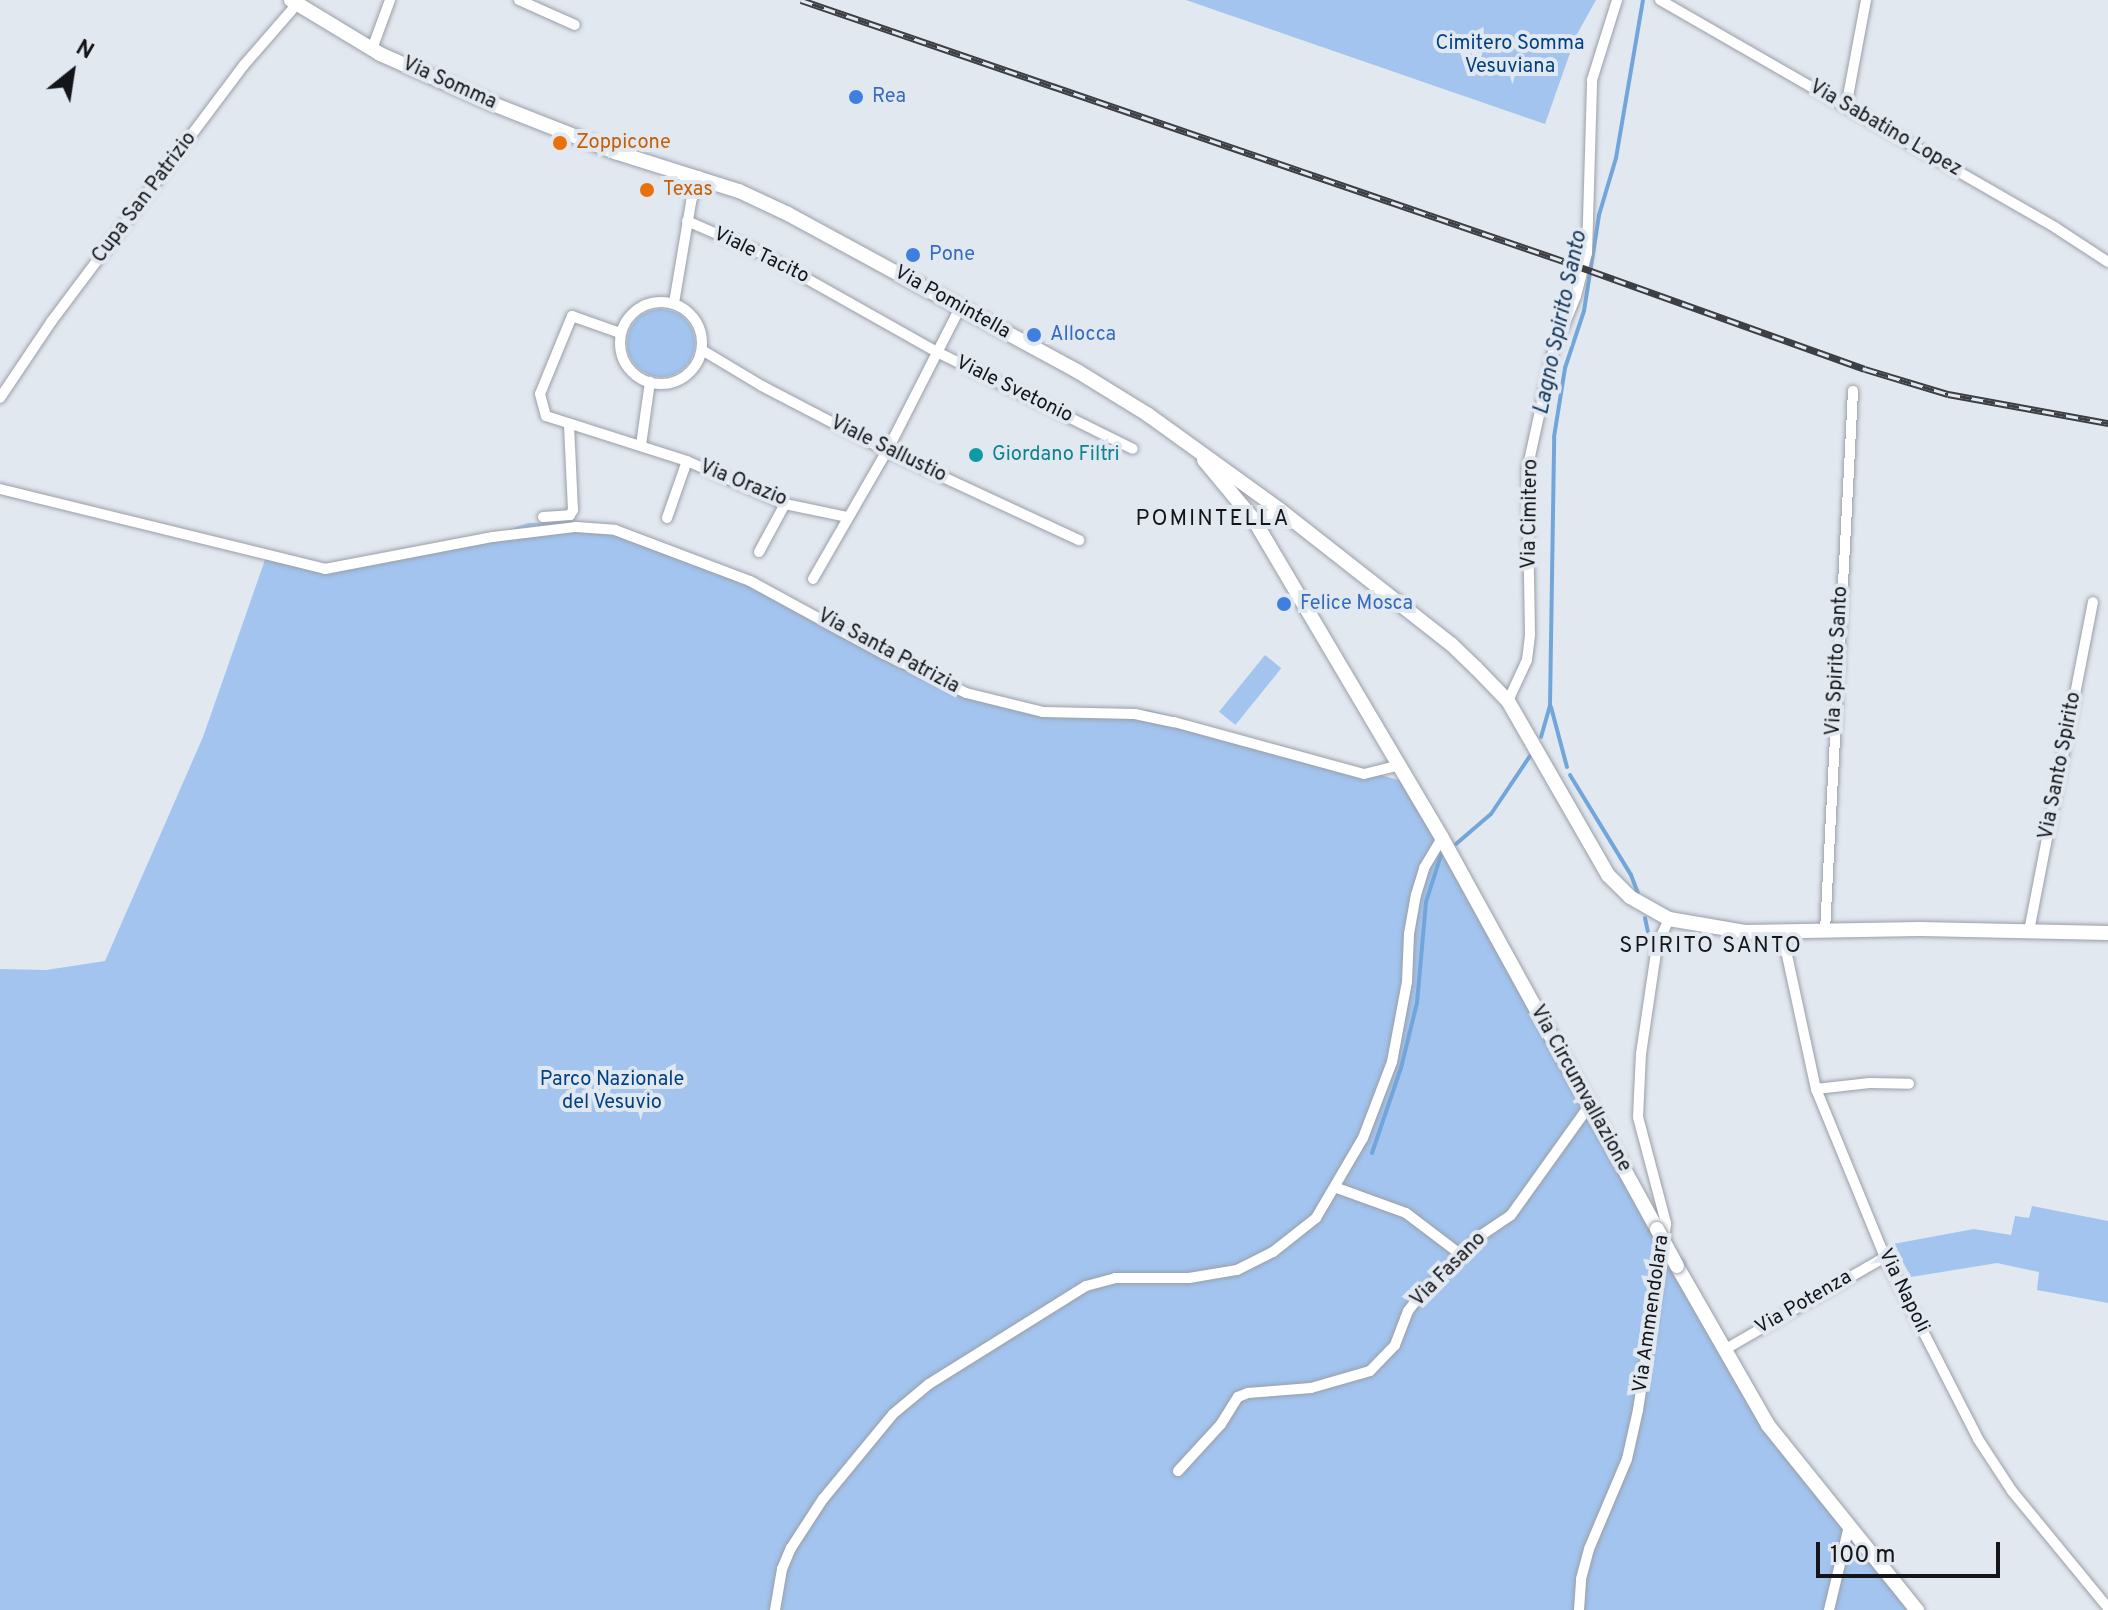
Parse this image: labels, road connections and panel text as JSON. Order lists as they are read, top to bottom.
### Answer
{
  "streets": {
    "main road": ["Via Somma", "Via Pomintella", "Via Circumvallazione"],
    "street": [
      "Via Sabatino Lopez",
      "Cupa San Patrizio",
      "Viale Tacito",
      "Viale Svetonio",
      "Viale Sallustio",
      "Via Orazio",
      "Via Cimitero",
      "Via Santa Patrizia",
      "Via Spirito Santo",
      "Via Santo Spirito",
      "Via Fasano",
      "Via Napoli",
      "Via Potenza",
      "Via Ammendolara"
    ]
  },
  "crossings": [
    ["Via Somma", "Cupa San Patrizio"],
    ["Via Somma", "Via Pomintella"],
    ["Viale Tacito", "Viale Svetonio"],
    ["Via Pomintella", "Via Cimitero"],
    ["Via Pomintella", "Via Circumvallazione"],
    ["Viale Sallustio", "Via Orazio"],
    ["Via Santa Patrizia", "Via Circumvallazione"],
    ["Via Circumvallazione", "Via Fasano"],
    ["Via Circumvallazione", "Via Potenza"],
    ["Via Napoli", "Via Potenza"]
  ],
  "districts": ["POMINTELLA", "SPIRITO SANTO"],
  "water": ["Lagno Spirito Santo"],
  "parks": ["Cimitero Somma Vesuviana", "Parco Nazionale del Vesuvio"],
  "places": [
    "Rea",
    "Zoppicone",
    "Texas",
    "Pone",
    "Allocca",
    "Giordano Filtri",
    "Felice Mosca"
  ],
  "scale_bar": "100 m",
  "north": "top right"
}
